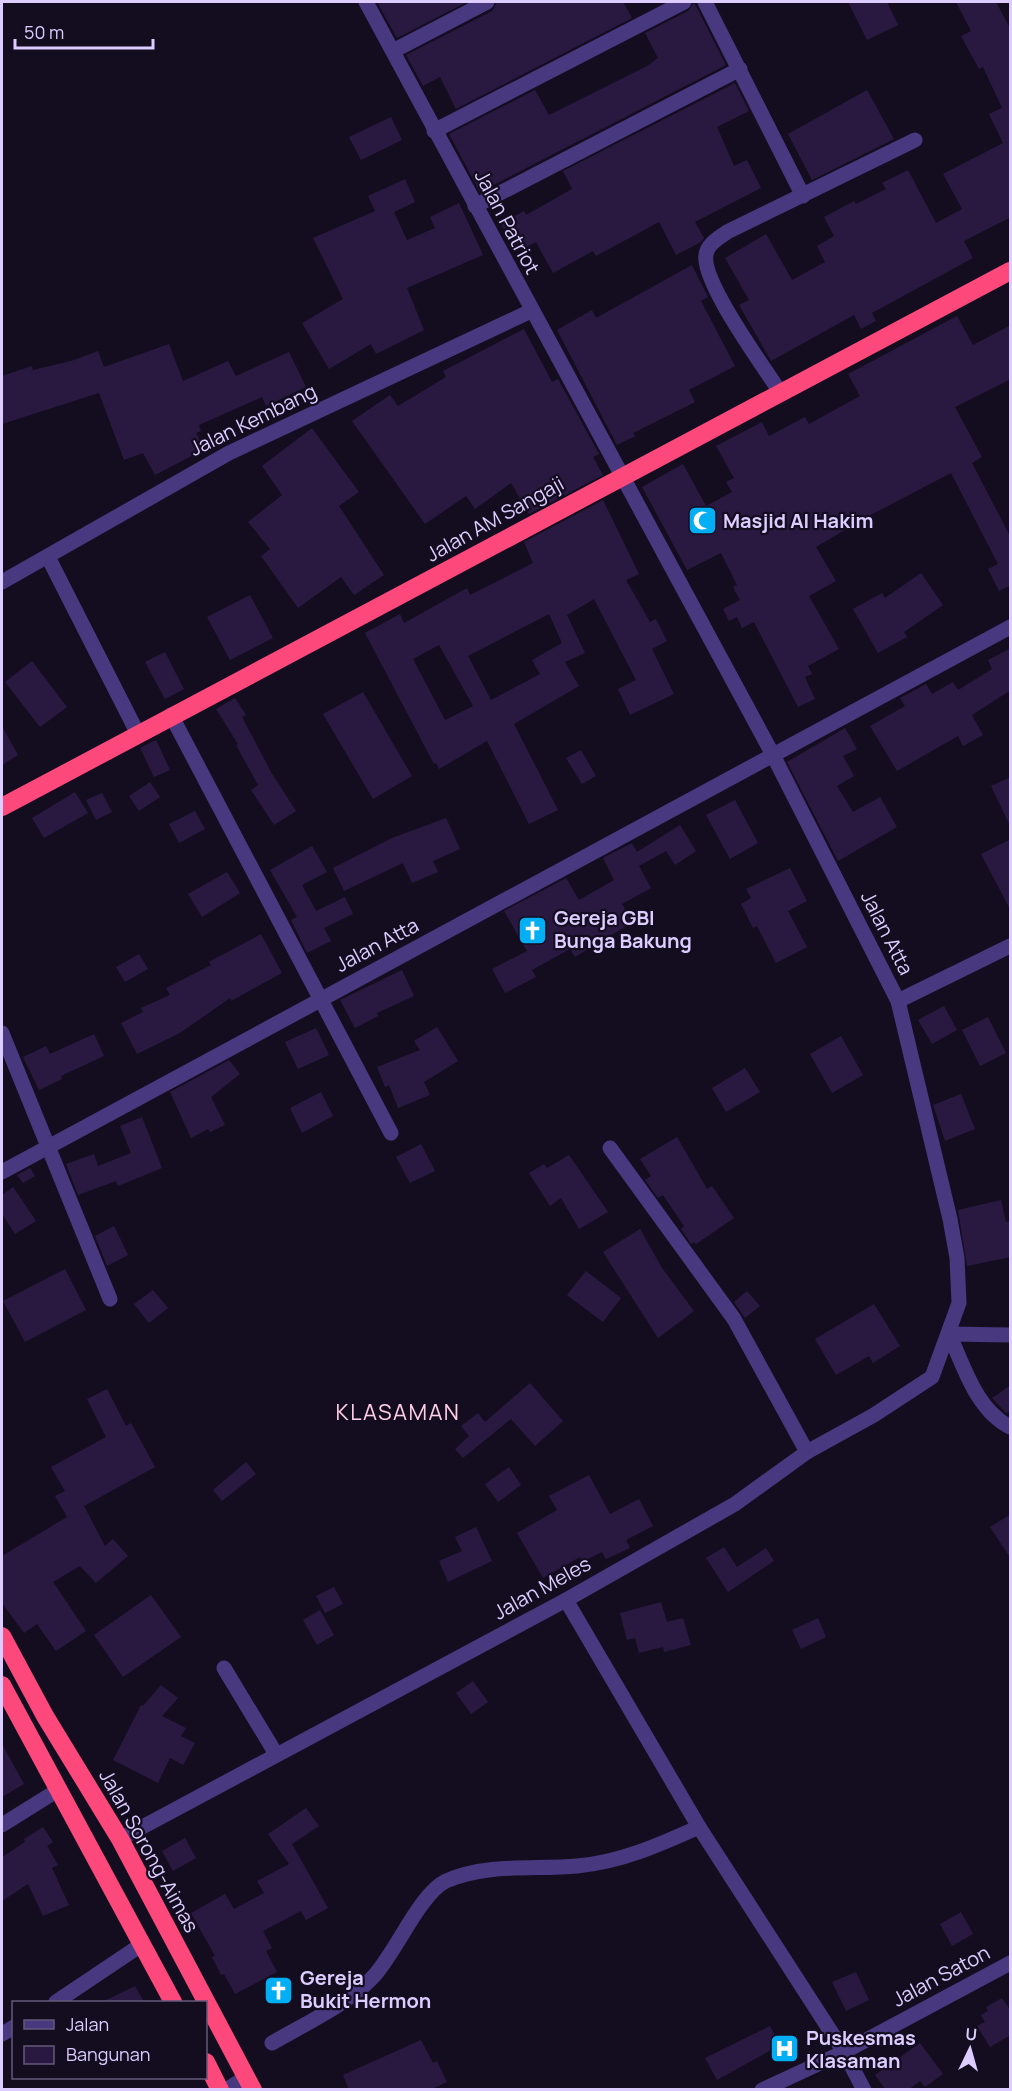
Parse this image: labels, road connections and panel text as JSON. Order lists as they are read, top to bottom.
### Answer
{
  "streets": {
    "highway": ["Jalan AM Sangaji", "Jalan Sorong-Aimas"],
    "street": [
      "Jalan Patriot",
      "Jalan Kembang",
      "Jalan Atta",
      "Jalan Meles",
      "Jalan Saton"
    ]
  },
  "crossings": [
    ["Jalan Patriot", "Jalan Kembang"],
    ["Jalan Patriot", "Jalan AM Sangaji"],
    ["Jalan Patriot", "Jalan Atta"],
    ["Jalan AM Sangaji", "Jalan Atta"],
    ["Jalan Atta", "Jalan Meles"],
    ["Jalan Meles", "Jalan Sorong-Aimas"]
  ],
  "districts": ["KLASAMAN"],
  "places": {
    "mosque": ["Masjid Al Hakim"],
    "church": ["Gereja GBI Bunga Bakung", "Gereja Bukit Hermon"],
    "hospital": ["Puskesmas Klasaman"]
  },
  "legend": ["Jalan", "Bangunan"],
  "scale_bar": "50 m",
  "north": "top"
}
